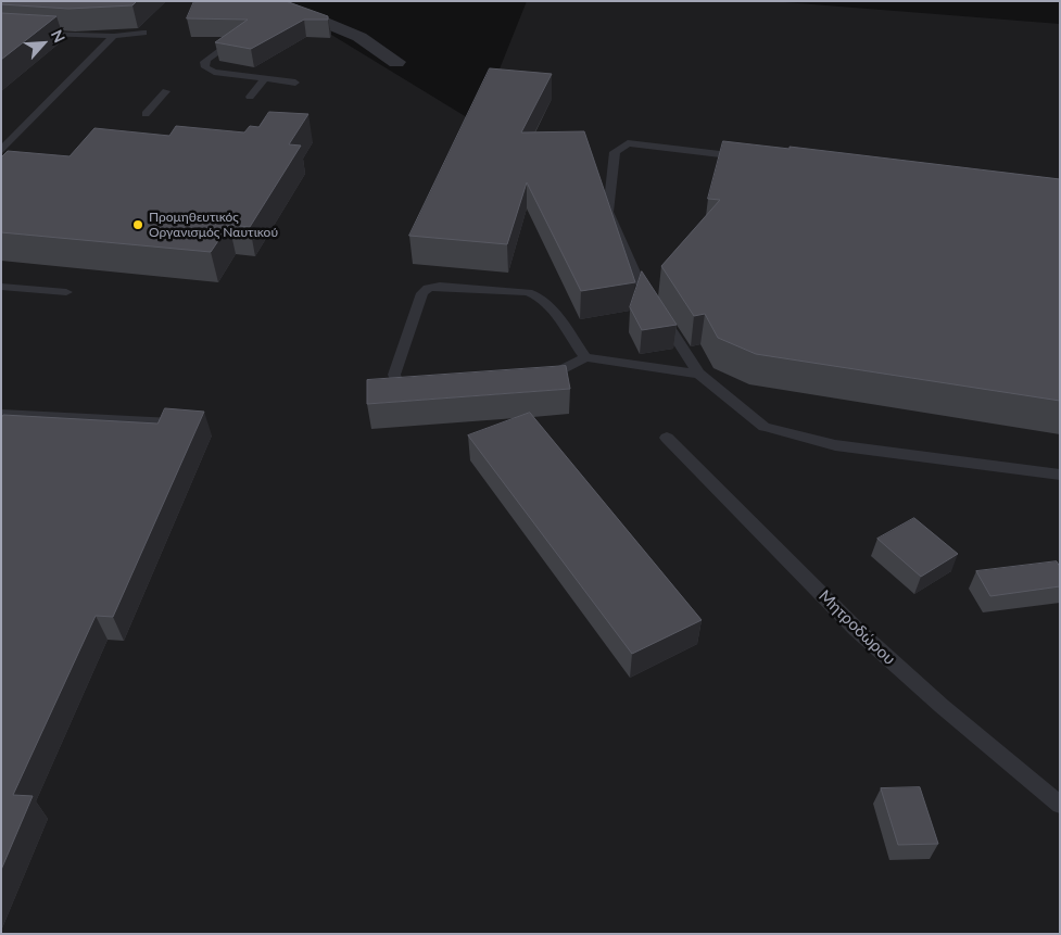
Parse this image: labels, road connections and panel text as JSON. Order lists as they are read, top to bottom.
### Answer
{
  "streets": {
    "lane": ["Μητροδώρου"]
  },
  "places": ["Προμηθευτικός Οργανισμός Ναυτικού"],
  "north": "top right"
}
